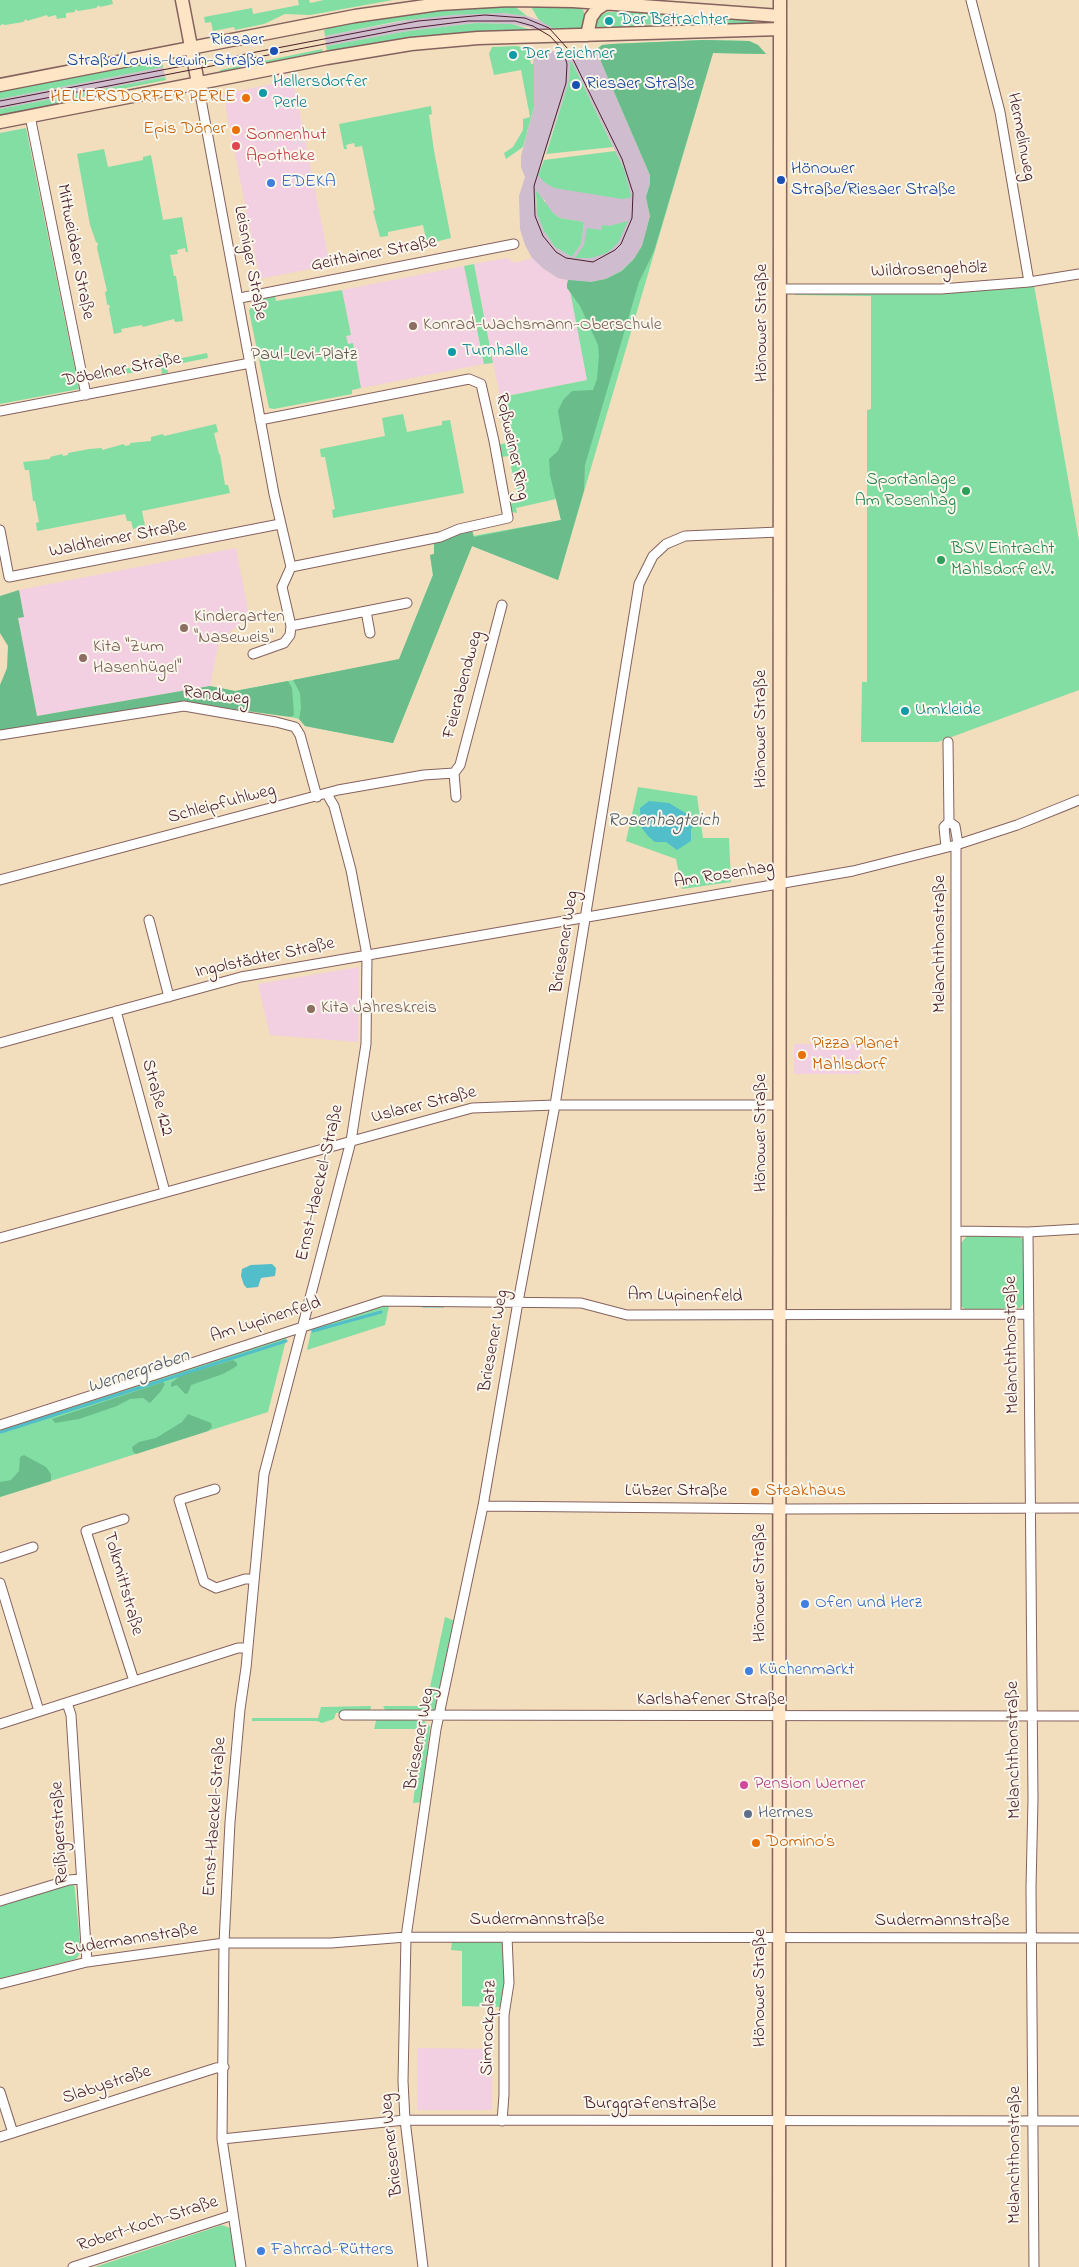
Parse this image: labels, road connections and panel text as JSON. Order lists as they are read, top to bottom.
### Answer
{
  "streets": {
    "main road": ["Hönower Straße"],
    "street": [
      "Hermelinweg",
      "Mittweidaer Straße",
      "Geithainer Straße",
      "Leisniger Straße",
      "Wildrosengehölz",
      "Döbelner Straße",
      "Roßweiner Ring",
      "Waldheimer Straße",
      "Feierabendweg",
      "Randweg",
      "Schleipfuhlweg",
      "Am Rosenhag",
      "Briesener Weg",
      "Melanchthonstraße",
      "Ingolstädter Straße",
      "Straße 122",
      "Uslarer Straße",
      "Ernst-Haeckel-Straße",
      "Am Lupinenfeld",
      "Lübzer Straße",
      "Tolkmittstraße",
      "Karlshafener Straße",
      "Reißigerstraße",
      "Sudermannstraße",
      "Simrockplatz",
      "Slabystraße",
      "Burggrafenstraße",
      "Robert-Koch-Straße"
    ]
  },
  "crossings": [
    ["Hermelinweg", "Wildrosengehölz"],
    ["Mittweidaer Straße", "Döbelner Straße"],
    ["Geithainer Straße", "Leisniger Straße"],
    ["Leisniger Straße", "Döbelner Straße"],
    ["Leisniger Straße", "Roßweiner Ring"],
    ["Leisniger Straße", "Waldheimer Straße"],
    ["Wildrosengehölz", "Hönower Straße"],
    ["Hönower Straße", "Am Rosenhag"],
    ["Hönower Straße", "Briesener Weg"],
    ["Hönower Straße", "Uslarer Straße"],
    ["Hönower Straße", "Am Lupinenfeld"],
    ["Hönower Straße", "Lübzer Straße"],
    ["Hönower Straße", "Karlshafener Straße"],
    ["Hönower Straße", "Sudermannstraße"],
    ["Hönower Straße", "Burggrafenstraße"],
    ["Feierabendweg", "Schleipfuhlweg"],
    ["Randweg", "Schleipfuhlweg"],
    ["Schleipfuhlweg", "Ernst-Haeckel-Straße"],
    ["Am Rosenhag", "Briesener Weg"],
    ["Am Rosenhag", "Melanchthonstraße"],
    ["Am Rosenhag", "Ingolstädter Straße"],
    ["Am Rosenhag", "Ernst-Haeckel-Straße"],
    ["Briesener Weg", "Uslarer Straße"],
    ["Briesener Weg", "Am Lupinenfeld"],
    ["Briesener Weg", "Lübzer Straße"],
    ["Briesener Weg", "Karlshafener Straße"],
    ["Briesener Weg", "Sudermannstraße"],
    ["Briesener Weg", "Burggrafenstraße"],
    ["Melanchthonstraße", "Am Lupinenfeld"],
    ["Melanchthonstraße", "Lübzer Straße"],
    ["Melanchthonstraße", "Karlshafener Straße"],
    ["Melanchthonstraße", "Sudermannstraße"],
    ["Melanchthonstraße", "Burggrafenstraße"],
    ["Ingolstädter Straße", "Straße 122"],
    ["Ingolstädter Straße", "Ernst-Haeckel-Straße"],
    ["Straße 122", "Uslarer Straße"],
    ["Uslarer Straße", "Ernst-Haeckel-Straße"],
    ["Ernst-Haeckel-Straße", "Am Lupinenfeld"],
    ["Ernst-Haeckel-Straße", "Sudermannstraße"],
    ["Ernst-Haeckel-Straße", "Slabystraße"],
    ["Ernst-Haeckel-Straße", "Burggrafenstraße"],
    ["Ernst-Haeckel-Straße", "Robert-Koch-Straße"],
    ["Reißigerstraße", "Sudermannstraße"],
    ["Sudermannstraße", "Simrockplatz"],
    ["Simrockplatz", "Burggrafenstraße"]
  ],
  "water": ["Rosenhagteich", "Wernergraben"],
  "parks": ["Paul-Levi-Platz"],
  "places": [
    "Der Betrachter",
    "Riesaer Straße/Louis-Lewin-Straße",
    "Der Zeichner",
    "Riesaer Straße",
    "Hellersdorfer Perle",
    "HELLERSDORFER PERLE",
    "Epis Döner",
    "Sonnenhut Apotheke",
    "Hönower Straße/Riesaer Straße",
    "EDEKA",
    "Konrad-Wachsmann-Oberschule",
    "Turnhalle",
    "Sportanlage Am Rosenhag",
    "BSV Eintracht Mahlsdorf e.V.",
    "Kindergarten \"Naseweis\"",
    "Kita \"Zum Hasenhügel\"",
    "Umkleide",
    "Kita Jahreskreis",
    "Pizza Planet Mahlsdorf",
    "Steakhaus",
    "Ofen und Herz",
    "Küchenmarkt",
    "Pension Werner",
    "Hermes",
    "Domino’s",
    "Fahrrad-Rütters"
  ]
}
